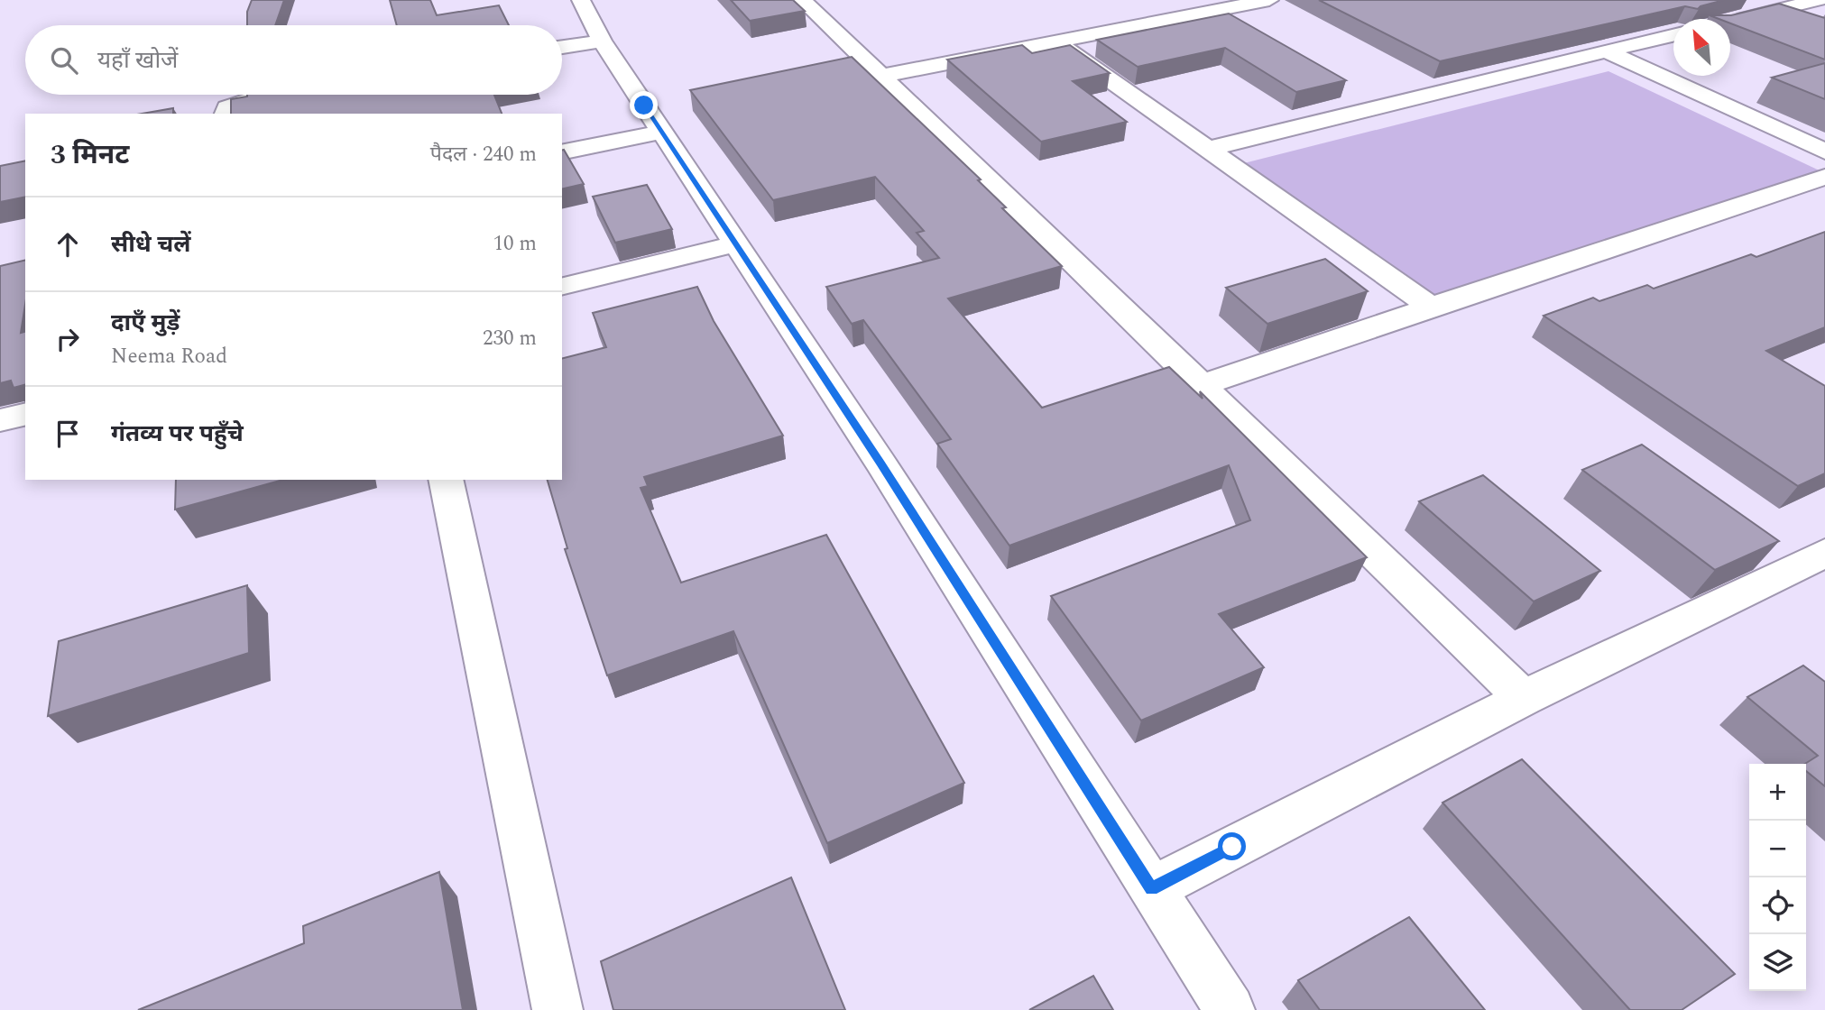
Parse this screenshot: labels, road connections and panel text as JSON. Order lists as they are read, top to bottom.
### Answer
{
  "north": "top left",
  "page": {
    "search": "यहाँ खोजें",
    "heading": ["3 मिनट", "पैदल · 240 m"],
    "list": [
      ["सीधे चलें", "10 m"],
      ["दाएँ मुड़ें", "Neema Road", "230 m"],
      "गंतव्य पर पहुँचे"
    ],
    "map_buttons": ["+", "−"]
  }
}
